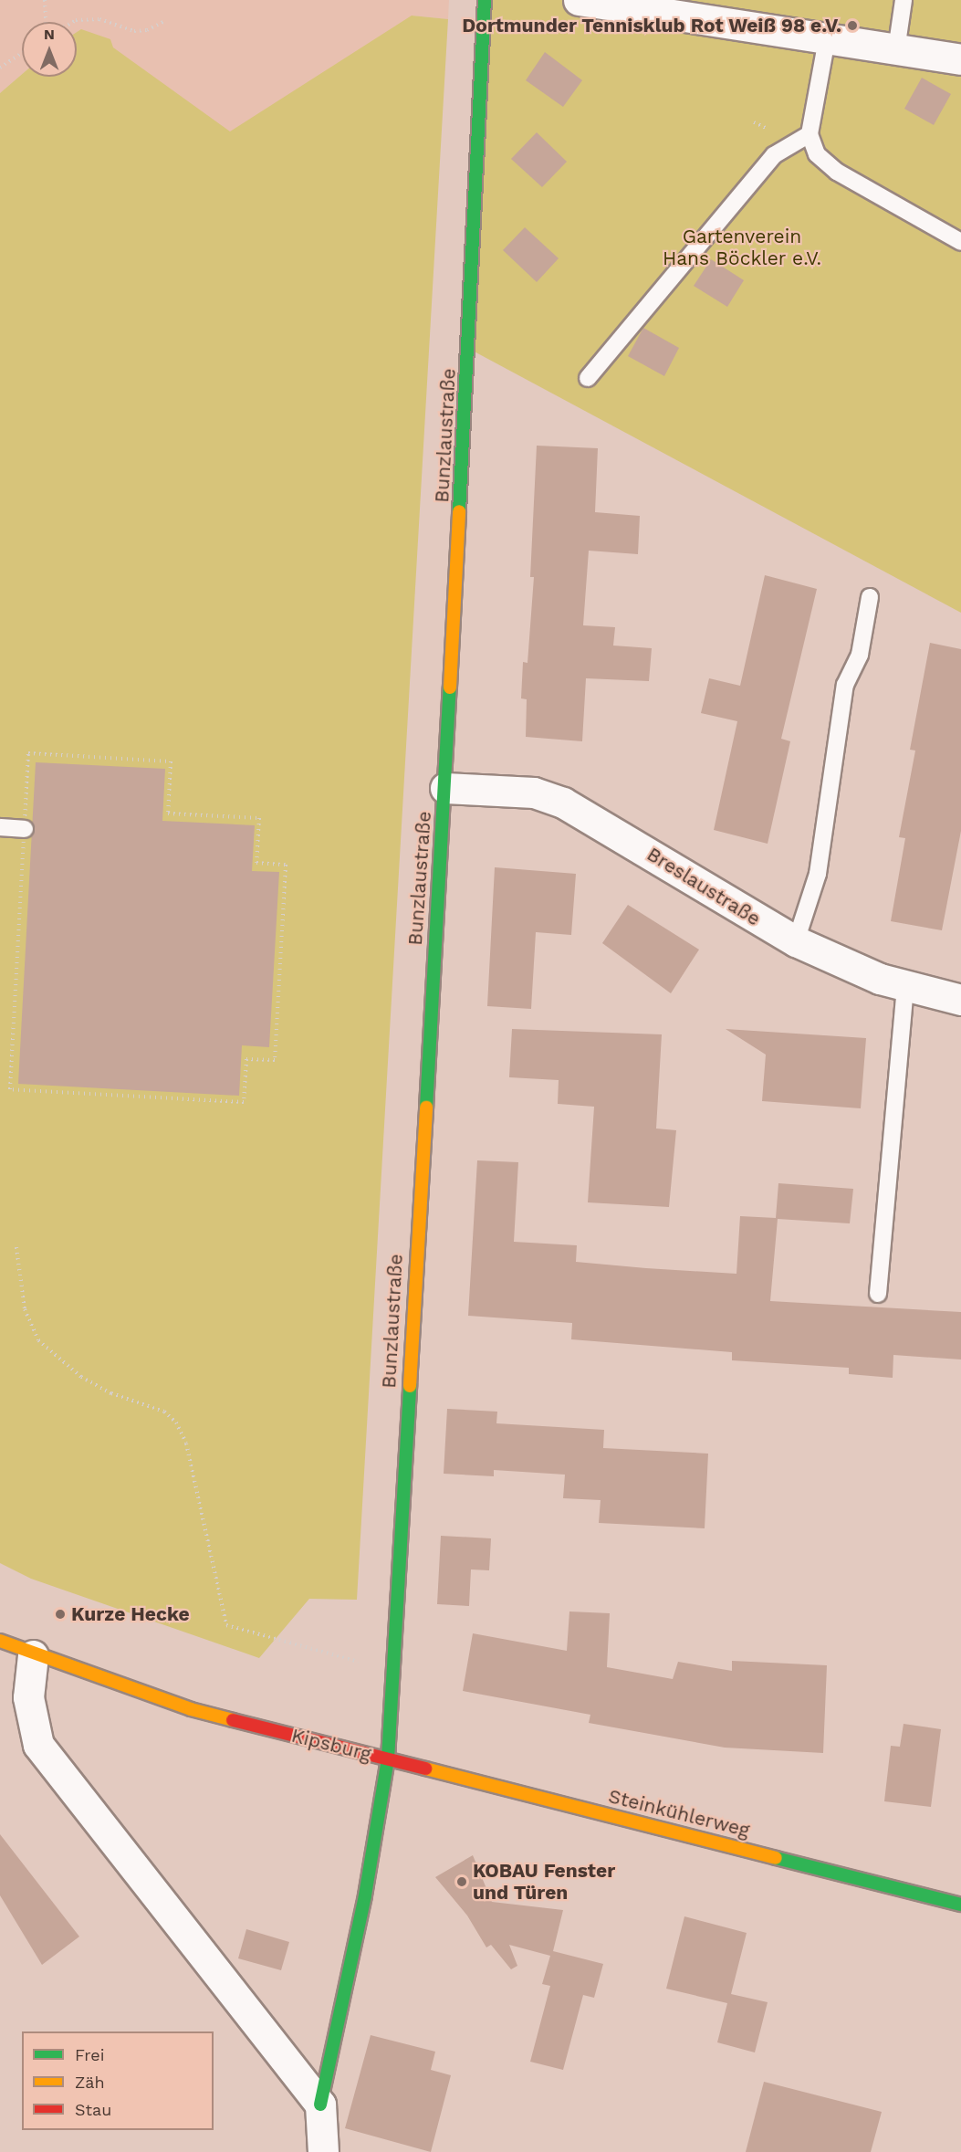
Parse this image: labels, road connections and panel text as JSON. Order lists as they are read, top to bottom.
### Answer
{
  "streets": {
    "street": [
      "Bunzlaustraße",
      "Breslaustraße",
      "Kipsburg",
      "Steinkühlerweg"
    ]
  },
  "crossings": [
    ["Bunzlaustraße", "Breslaustraße"],
    ["Bunzlaustraße", "Kipsburg"],
    ["Bunzlaustraße", "Steinkühlerweg"],
    ["Kipsburg", "Steinkühlerweg"]
  ],
  "parks": ["Gartenverein Hans Böckler e.V."],
  "places": ["Dortmunder Tennisklub Rot Weiß 98 e.V.", "Kurze Hecke", "KOBAU Fenster und Türen"],
  "legend": ["Frei", "Zäh", "Stau"],
  "north": "top"
}
